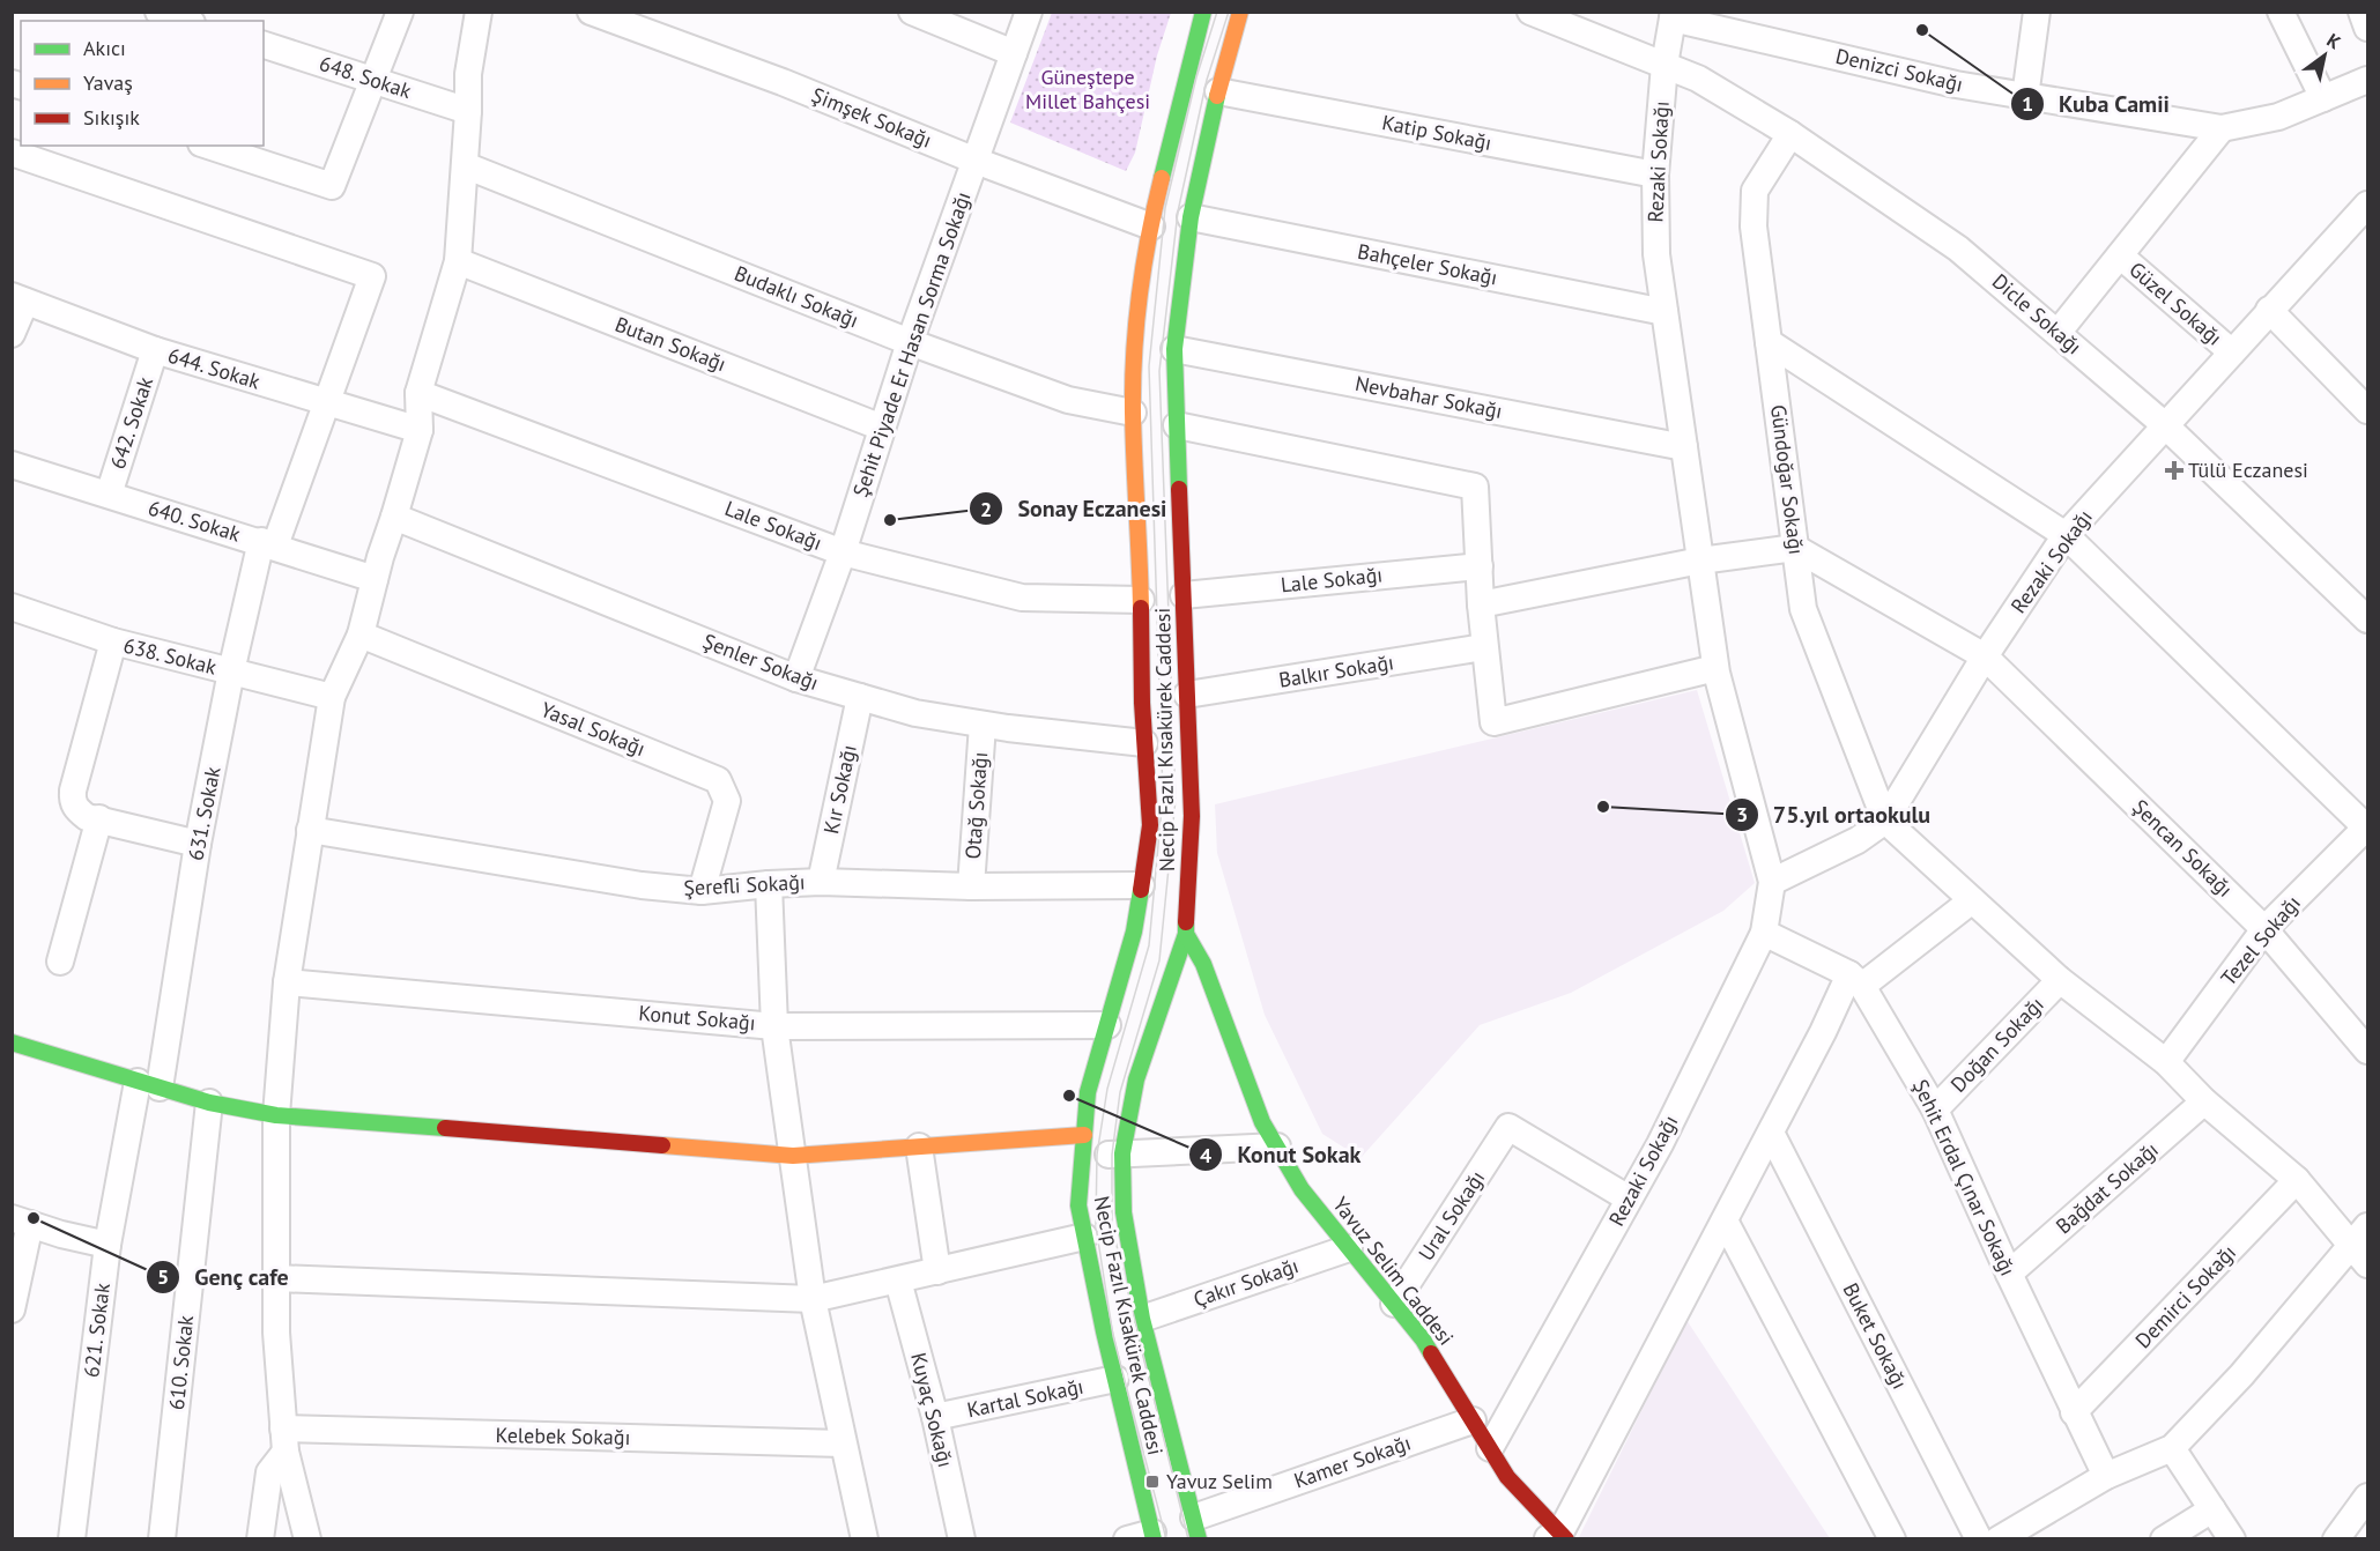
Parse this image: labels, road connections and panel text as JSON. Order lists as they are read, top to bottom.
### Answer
{
  "streets": {
    "main road": ["Necip Fazıl Kısakürek Caddesi", "Yavuz Selim Caddesi"],
    "street": [
      "Denizci Sokağı",
      "648. Sokak",
      "Şimşek Sokağı",
      "Katip Sokağı",
      "Rezaki Sokağı",
      "Bahçeler Sokağı",
      "Budaklı Sokağı",
      "Güzel Sokağı",
      "Dicle Sokağı",
      "Butan Sokağı",
      "Şehit Piyade Er Hasan Sorma Sokağı",
      "644. Sokak",
      "Nevbahar Sokağı",
      "642. Sokak",
      "Gündoğar Sokağı",
      "640. Sokak",
      "Lale Sokağı",
      "638. Sokak",
      "Şenler Sokağı",
      "Balkır Sokağı",
      "Yasal Sokağı",
      "Kır Sokağı",
      "Otağ Sokağı",
      "631. Sokak",
      "Şencan Sokağı",
      "Şerefli Sokağı",
      "Tezel Sokağı",
      "Konut Sokağı",
      "Doğan Sokağı",
      "Şehit Erdal Çınar Sokağı",
      "Bağdat Sokağı",
      "Ural Sokağı",
      "Çakır Sokağı",
      "Demirci Sokağı",
      "621. Sokak",
      "Buket Sokağı",
      "610. Sokak",
      "Kartal Sokağı",
      "Kuyaç Sokağı",
      "Kelebek Sokağı",
      "Kamer Sokağı"
    ]
  },
  "crossings": [
    ["Denizci Sokağı", "Rezaki Sokağı"],
    ["Şimşek Sokağı", "Şehit Piyade Er Hasan Sorma Sokağı"],
    ["Şimşek Sokağı", "Necip Fazıl Kısakürek Caddesi"],
    ["Katip Sokağı", "Rezaki Sokağı"],
    ["Katip Sokağı", "Necip Fazıl Kısakürek Caddesi"],
    ["Rezaki Sokağı", "Bahçeler Sokağı"],
    ["Rezaki Sokağı", "Güzel Sokağı"],
    ["Rezaki Sokağı", "Dicle Sokağı"],
    ["Rezaki Sokağı", "Nevbahar Sokağı"],
    ["Rezaki Sokağı", "Gündoğar Sokağı"],
    ["Rezaki Sokağı", "Şencan Sokağı"],
    ["Rezaki Sokağı", "Ural Sokağı"],
    ["Rezaki Sokağı", "Yavuz Selim Caddesi"],
    ["Bahçeler Sokağı", "Necip Fazıl Kısakürek Caddesi"],
    ["Budaklı Sokağı", "Şehit Piyade Er Hasan Sorma Sokağı"],
    ["Budaklı Sokağı", "Necip Fazıl Kısakürek Caddesi"],
    ["Dicle Sokağı", "Gündoğar Sokağı"],
    ["Butan Sokağı", "Şehit Piyade Er Hasan Sorma Sokağı"],
    ["Şehit Piyade Er Hasan Sorma Sokağı", "Lale Sokağı"],
    ["Şehit Piyade Er Hasan Sorma Sokağı", "Şenler Sokağı"],
    ["644. Sokak", "642. Sokak"],
    ["644. Sokak", "631. Sokak"],
    ["Nevbahar Sokağı", "Necip Fazıl Kısakürek Caddesi"],
    ["642. Sokak", "640. Sokak"],
    ["Gündoğar Sokağı", "Şencan Sokağı"],
    ["640. Sokak", "631. Sokak"],
    ["Lale Sokağı", "Necip Fazıl Kısakürek Caddesi"],
    ["638. Sokak", "631. Sokak"],
    ["Şenler Sokağı", "Necip Fazıl Kısakürek Caddesi"],
    ["Şenler Sokağı", "Kır Sokağı"],
    ["Şenler Sokağı", "Otağ Sokağı"],
    ["Balkır Sokağı", "Necip Fazıl Kısakürek Caddesi"],
    ["Yasal Sokağı", "Şerefli Sokağı"],
    ["Necip Fazıl Kısakürek Caddesi", "Şerefli Sokağı"],
    ["Necip Fazıl Kısakürek Caddesi", "Konut Sokağı"],
    ["Necip Fazıl Kısakürek Caddesi", "Yavuz Selim Caddesi"],
    ["Necip Fazıl Kısakürek Caddesi", "Çakır Sokağı"],
    ["Necip Fazıl Kısakürek Caddesi", "Kartal Sokağı"],
    ["Necip Fazıl Kısakürek Caddesi", "Kamer Sokağı"],
    ["Kır Sokağı", "Şerefli Sokağı"],
    ["Otağ Sokağı", "Şerefli Sokağı"],
    ["631. Sokak", "621. Sokak"],
    ["Şencan Sokağı", "Tezel Sokağı"],
    ["Doğan Sokağı", "Şehit Erdal Çınar Sokağı"],
    ["Şehit Erdal Çınar Sokağı", "Bağdat Sokağı"],
    ["Şehit Erdal Çınar Sokağı", "Demirci Sokağı"],
    ["Ural Sokağı", "Yavuz Selim Caddesi"],
    ["Yavuz Selim Caddesi", "Çakır Sokağı"],
    ["Yavuz Selim Caddesi", "Kamer Sokağı"],
    ["Kartal Sokağı", "Kuyaç Sokağı"]
  ],
  "parks": ["Güneştepe Millet Bahçesi"],
  "places": {
    "other": [
      "Kuba Camii",
      "Sonay Eczanesi",
      "75.yıl ortaokulu",
      "Konut Sokak",
      "Genç cafe"
    ],
    "health": ["Tülü Eczanesi"],
    "transit": ["Yavuz Selim"]
  },
  "legend": ["Akıcı", "Yavaş", "Sıkışık"],
  "north": "top right"
}
